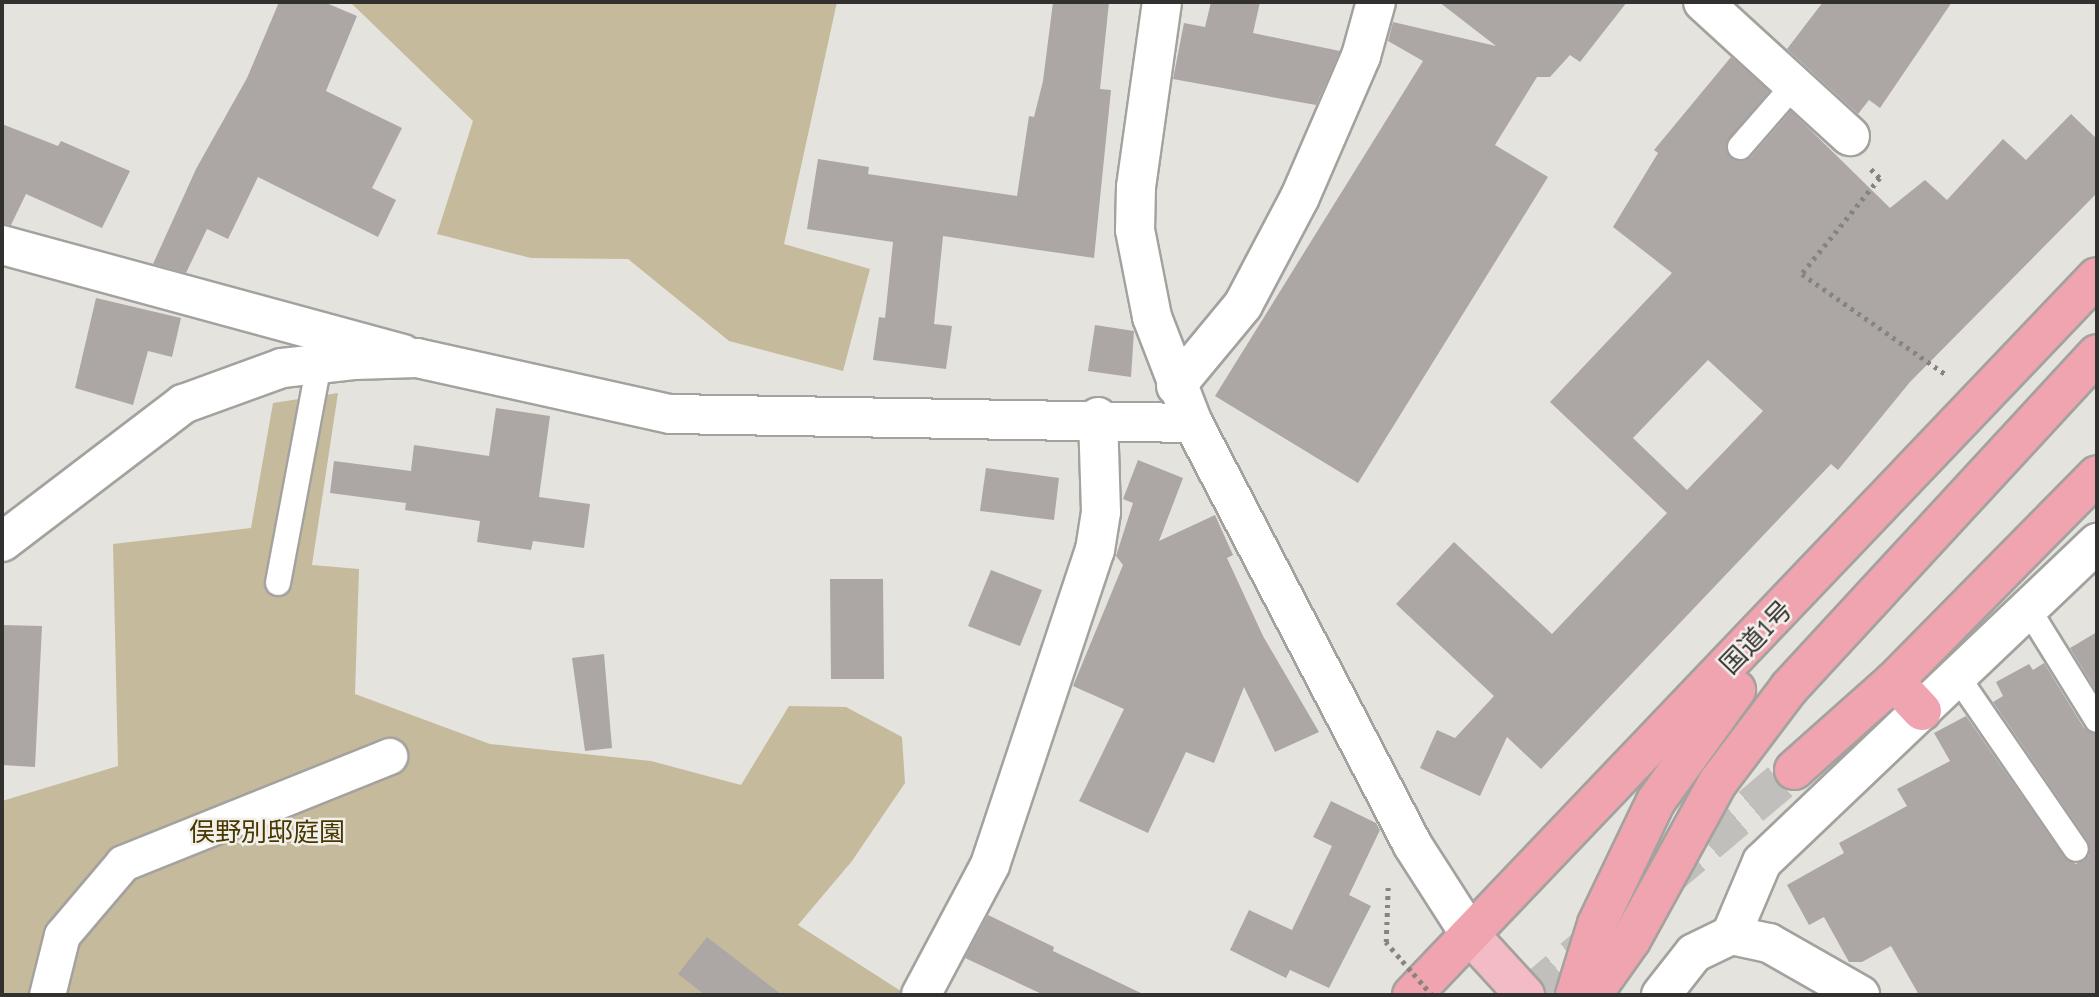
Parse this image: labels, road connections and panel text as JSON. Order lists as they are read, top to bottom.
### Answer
{
  "streets": {
    "highway": ["国道1号"]
  },
  "parks": ["俣野別邸庭園"]
}
